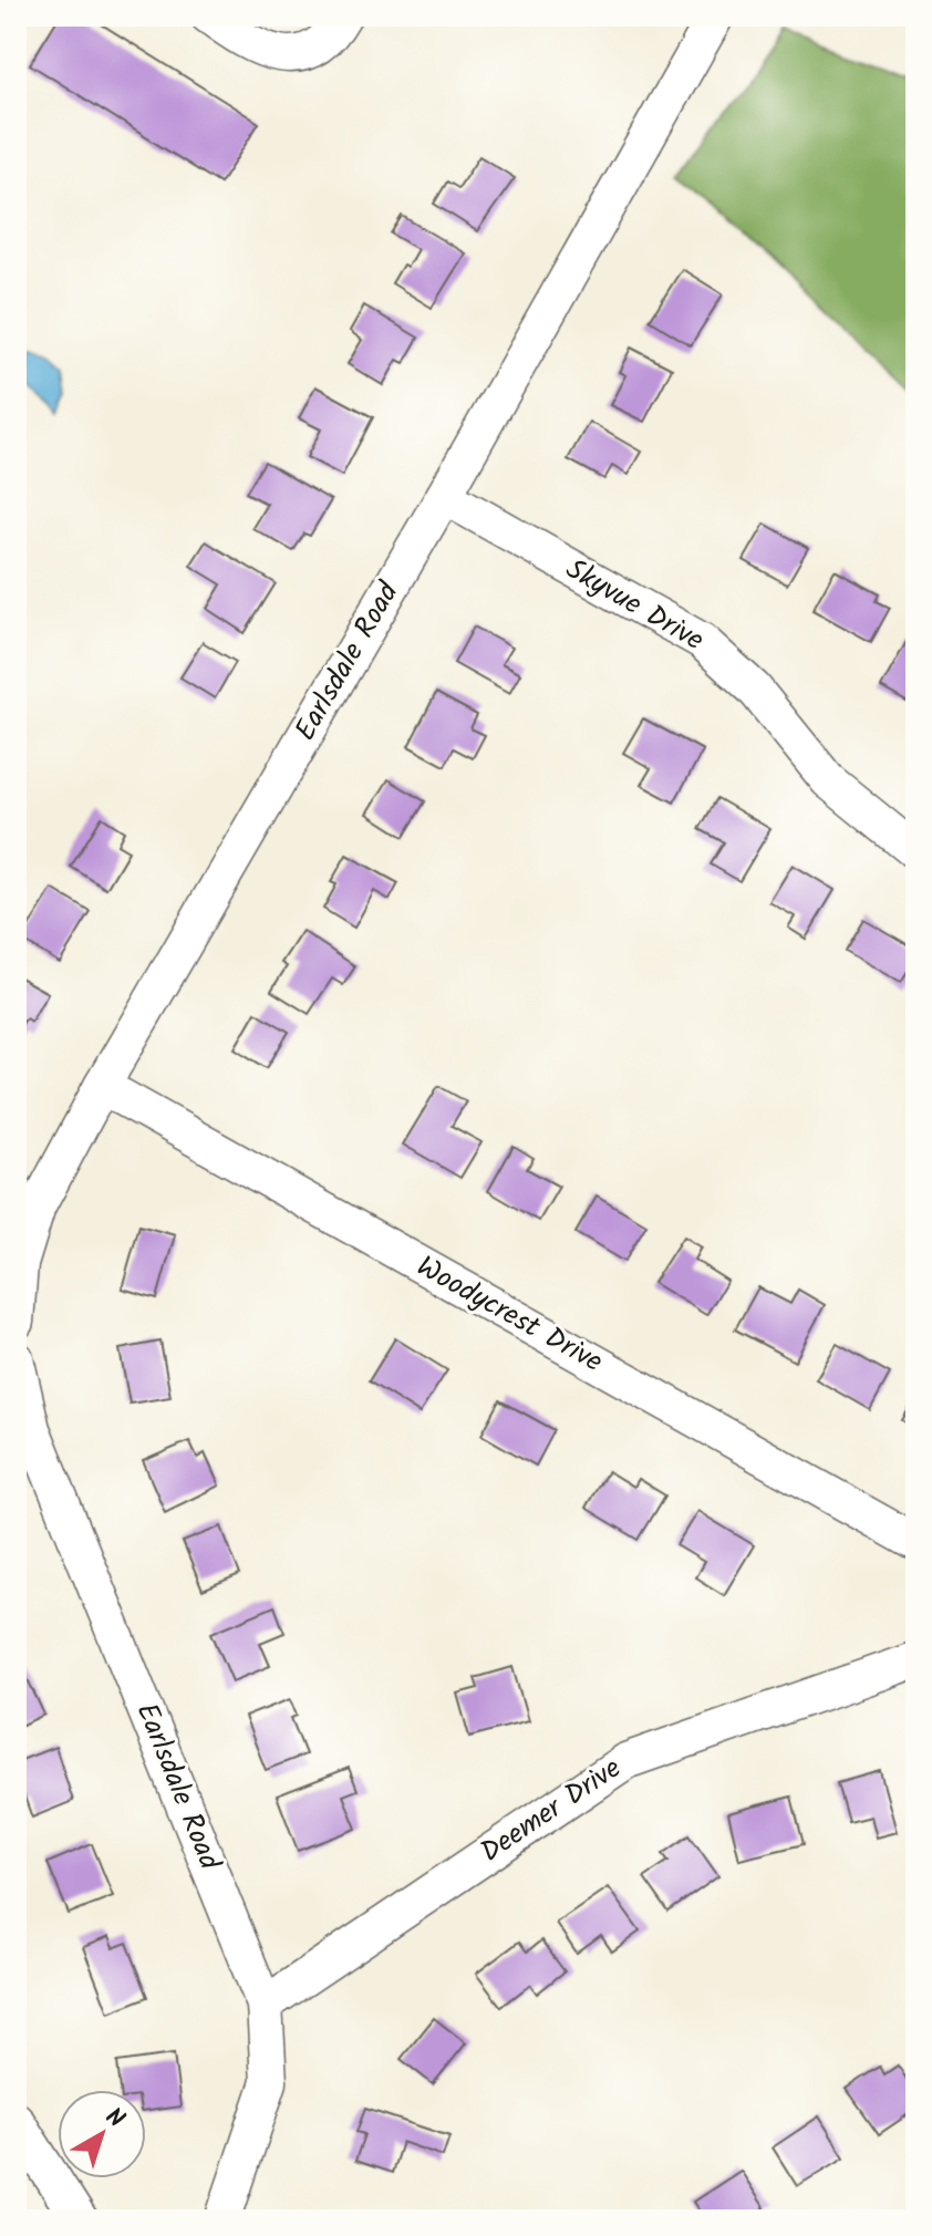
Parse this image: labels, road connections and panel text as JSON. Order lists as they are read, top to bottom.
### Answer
{
  "streets": {
    "street": [
      "Skyvue Drive",
      "Earlsdale Road",
      "Woodycrest Drive",
      "Deemer Drive"
    ]
  },
  "crossings": [
    ["Skyvue Drive", "Earlsdale Road"],
    ["Earlsdale Road", "Woodycrest Drive"],
    ["Earlsdale Road", "Deemer Drive"]
  ],
  "north": "top right"
}
